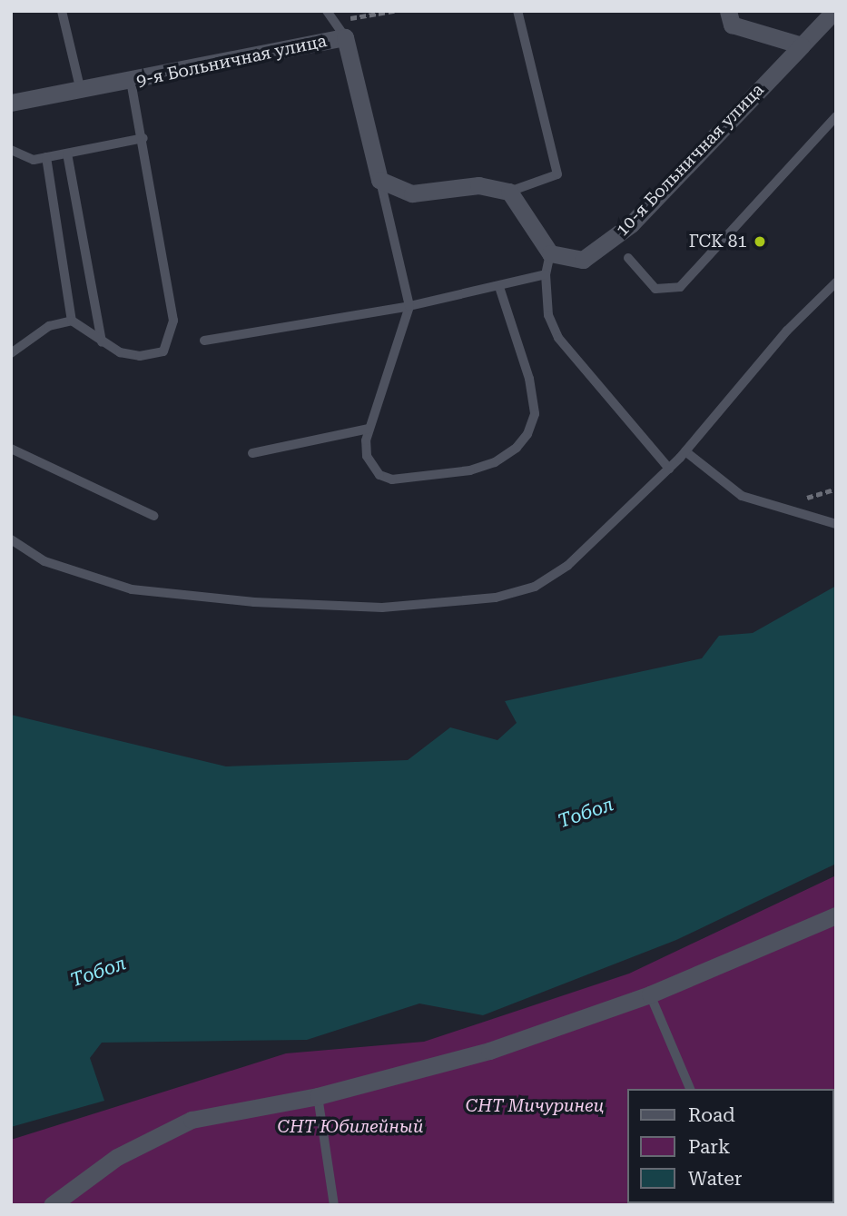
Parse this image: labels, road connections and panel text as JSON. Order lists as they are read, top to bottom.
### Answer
{
  "streets": {
    "street": ["9-я Больничная улица", "10-я Больничная улица"]
  },
  "water": ["Тобол"],
  "parks": ["СНТ Мичуринец", "СНТ Юбилейный"],
  "places": ["ГСК 81"],
  "legend": ["Road", "Park", "Water"]
}
